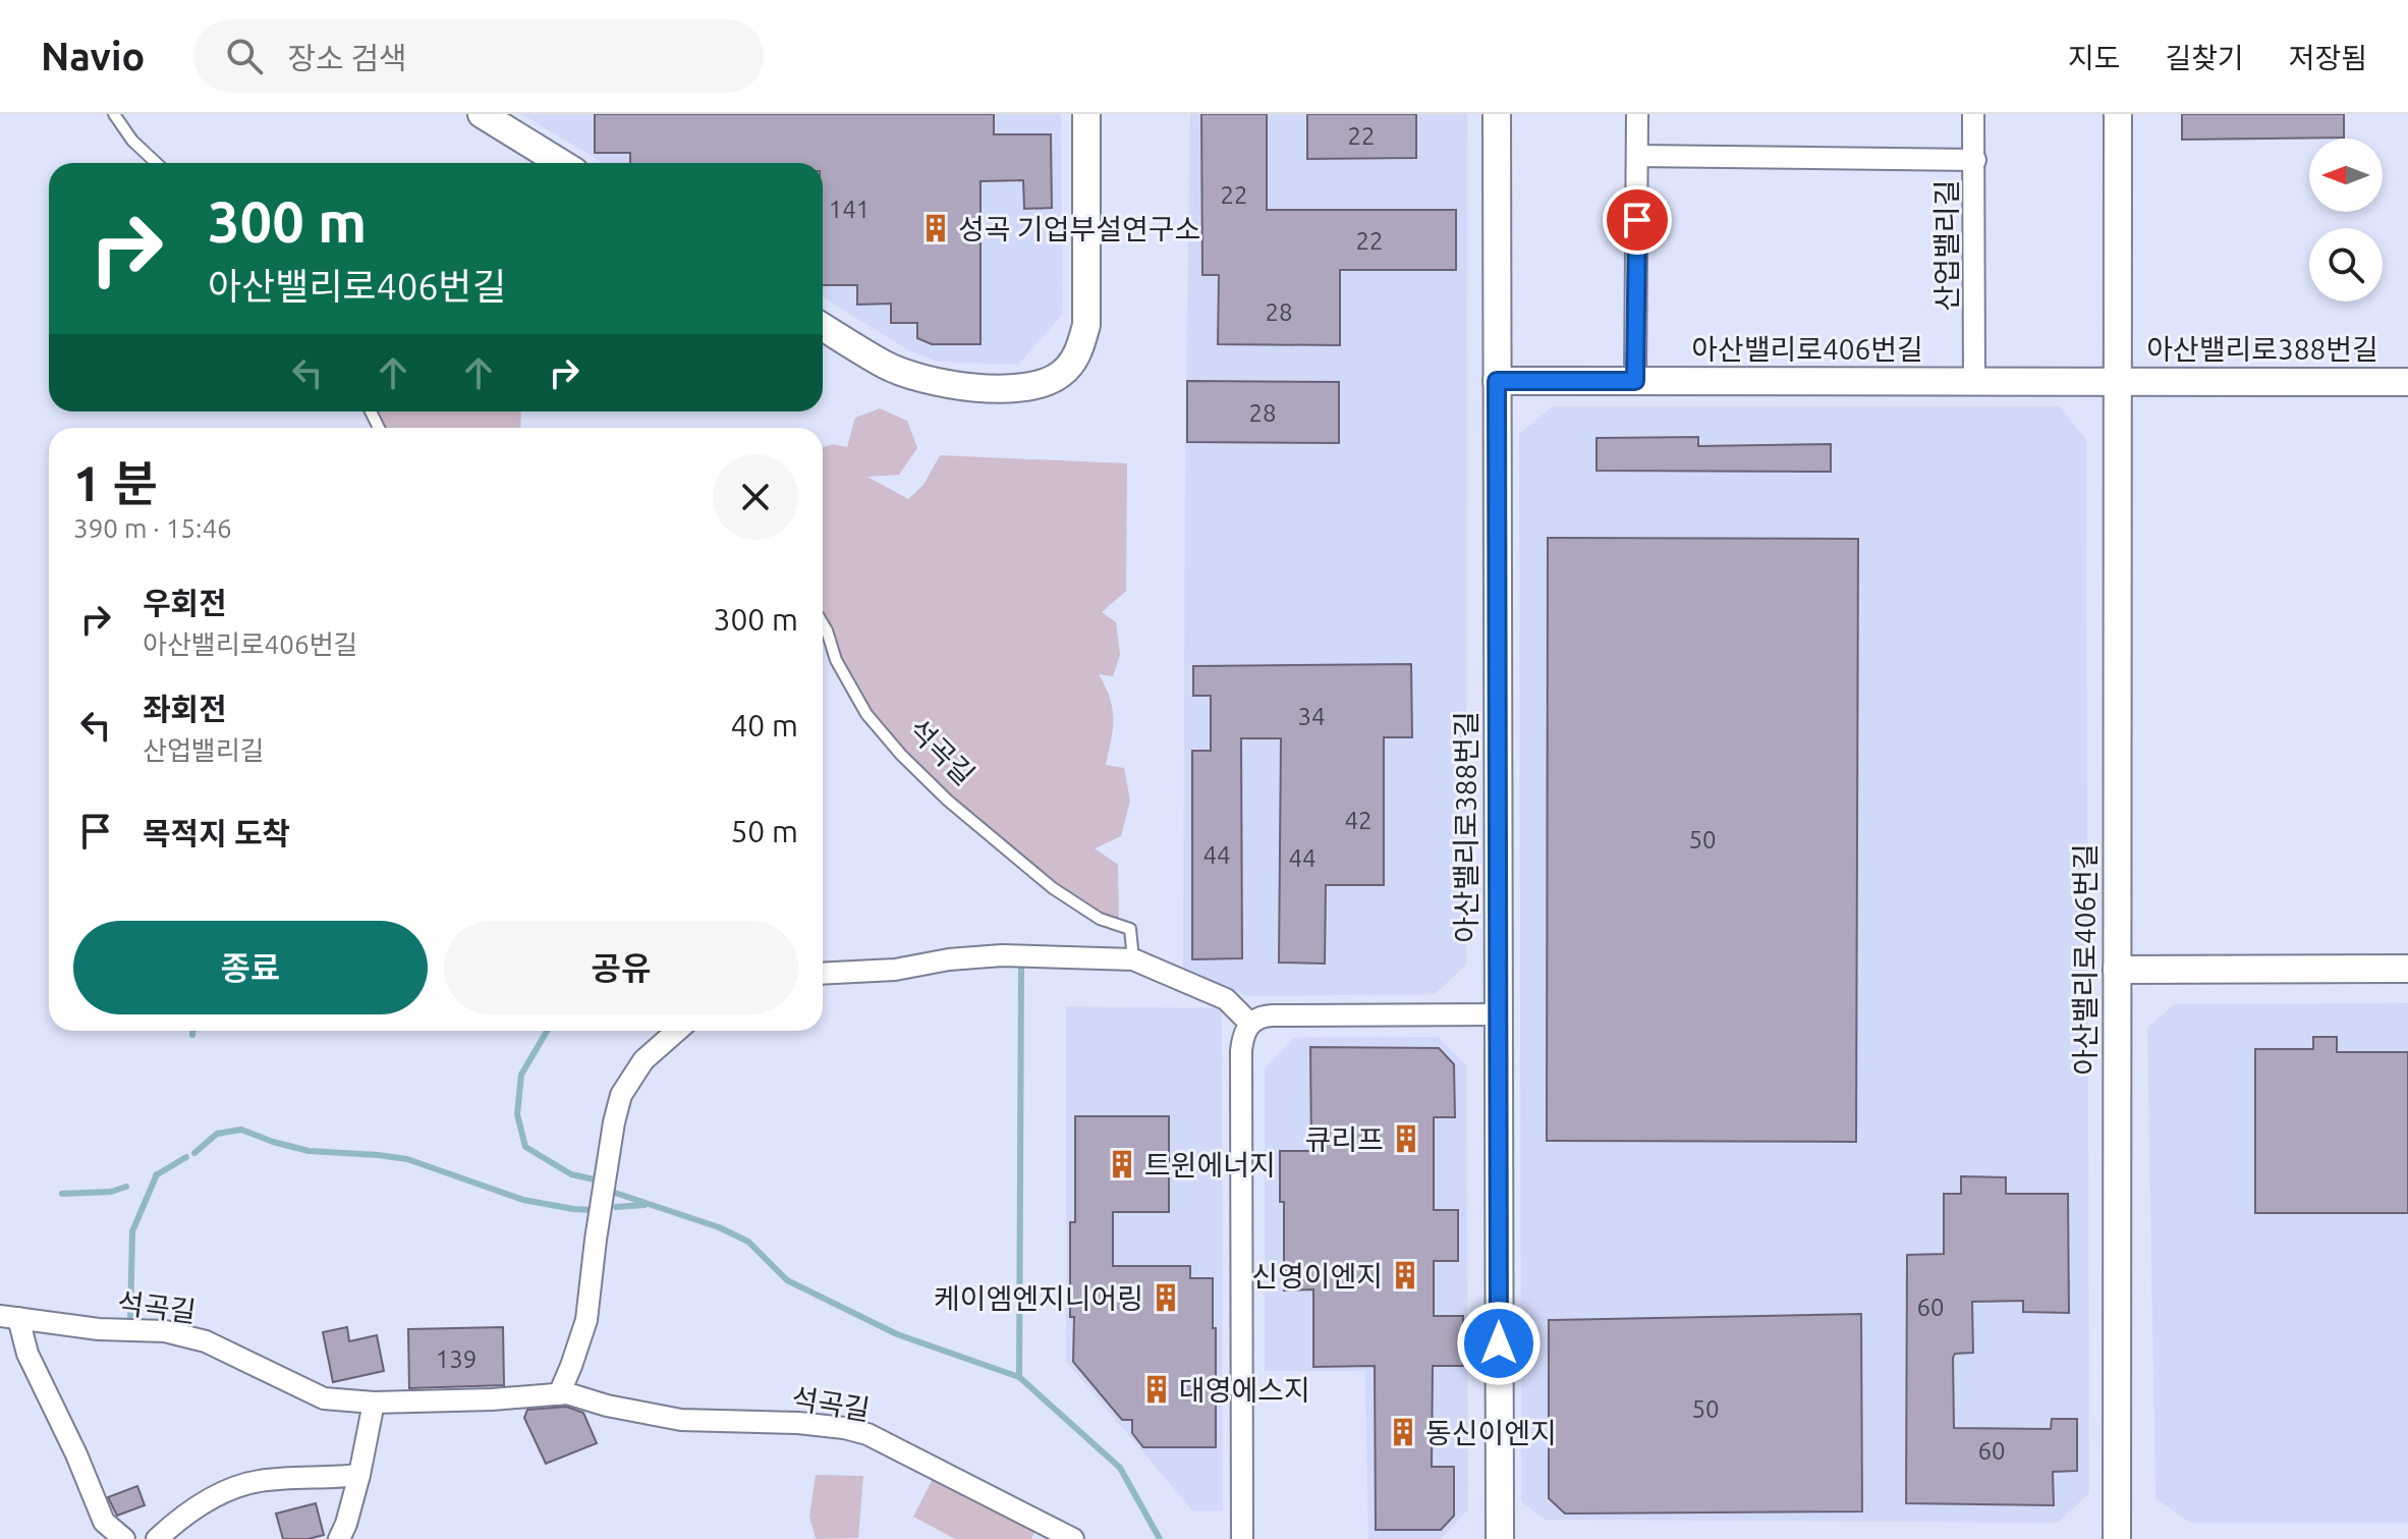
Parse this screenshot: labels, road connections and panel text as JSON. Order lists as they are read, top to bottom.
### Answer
{
  "streets": {
    "street": [
      "산업밸리길",
      "아산밸리로406번길",
      "아산밸리로388번길",
      "석곡길"
    ]
  },
  "crossings": [
    ["산업밸리길", "아산밸리로406번길"],
    ["아산밸리로406번길", "아산밸리로388번길"]
  ],
  "places": {
    "building": [
      "성곡 기업부설연구소",
      "큐리프",
      "트윈에너지",
      "신영이엔지",
      "케이엠엔지니어링",
      "대영에스지",
      "동신이엔지"
    ]
  },
  "house_numbers": [
    "22",
    "22",
    "141",
    "22",
    "28",
    "28",
    "34",
    "42",
    "50",
    "44",
    "44",
    "60",
    "139",
    "50",
    "60"
  ],
  "north": "left",
  "page": {
    "header": "Navio",
    "search": "장소 검색",
    "nav": ["지도", "길찾기", "저장됨"],
    "turn": ["300 m", "아산밸리로406번길"],
    "heading": ["1 분", "390 m · 15:46"],
    "list": [
      {
        "name": "우회전",
        "note": "아산밸리로406번길",
        "value": "300 m"
      },
      {
        "name": "좌회전",
        "note": "산업밸리길",
        "value": "40 m"
      },
      {
        "name": "목적지 도착",
        "value": "50 m"
      }
    ],
    "buttons": ["종료", "공유"]
  }
}
